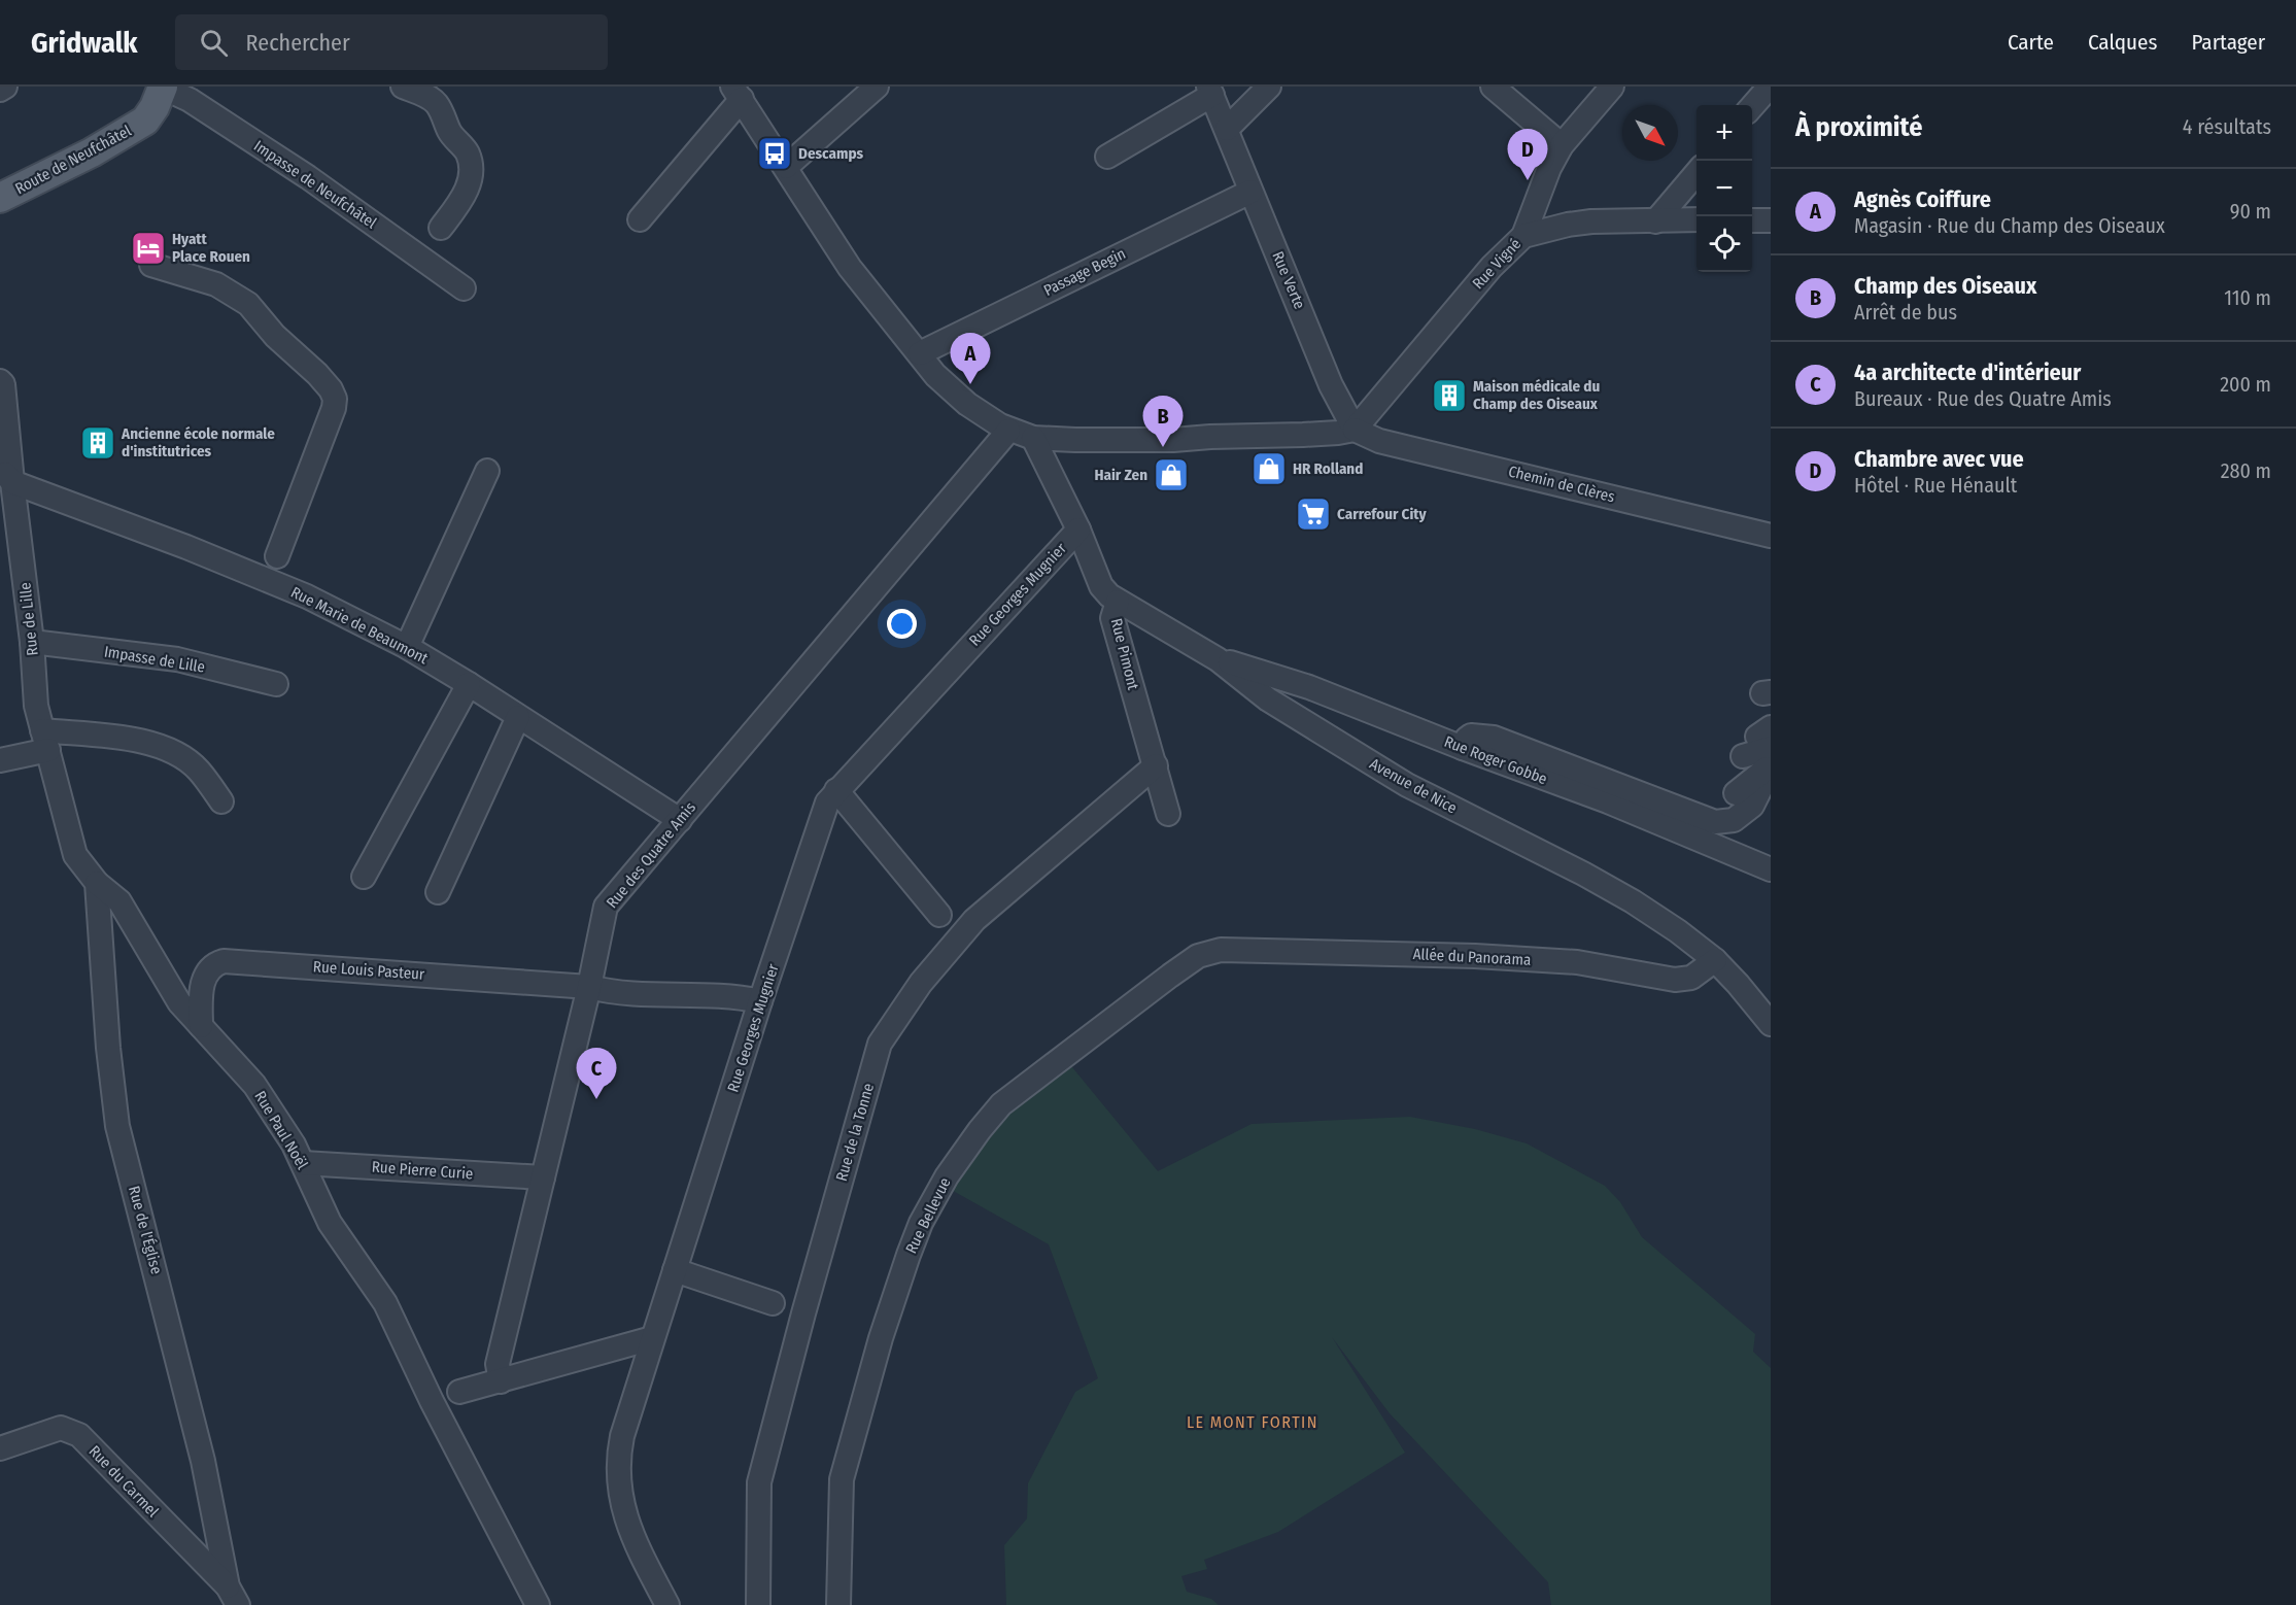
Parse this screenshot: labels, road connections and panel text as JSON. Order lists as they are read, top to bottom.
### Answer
{
  "streets": {
    "main road": ["Route de Neufchâtel"],
    "street": [
      "Impasse de Neufchâtel",
      "Rue Vigné",
      "Passage Begin",
      "Rue Verte",
      "Chemin de Clères",
      "Rue Georges Mugnier",
      "Rue de Lille",
      "Rue Marie de Beaumont",
      "Rue Pimont",
      "Impasse de Lille",
      "Rue Roger Gobbe",
      "Avenue de Nice",
      "Rue des Quatre Amis",
      "Allée du Panorama",
      "Rue Louis Pasteur",
      "Rue Paul Noël",
      "Rue de la Tonne",
      "Rue Pierre Curie",
      "Rue Bellevue",
      "Rue de l'Église",
      "Rue du Carmel"
    ]
  },
  "crossings": [
    ["Route de Neufchâtel", "Impasse de Neufchâtel"],
    ["Rue Vigné", "Rue Verte"],
    ["Rue Vigné", "Chemin de Clères"],
    ["Passage Begin", "Rue Verte"],
    ["Rue Verte", "Chemin de Clères"],
    ["Rue Georges Mugnier", "Rue Pimont"],
    ["Rue Georges Mugnier", "Rue Louis Pasteur"],
    ["Rue de Lille", "Rue Marie de Beaumont"],
    ["Rue de Lille", "Impasse de Lille"],
    ["Rue de Lille", "Rue Paul Noël"],
    ["Rue de Lille", "Rue de l'Église"],
    ["Rue Marie de Beaumont", "Rue des Quatre Amis"],
    ["Rue Pimont", "Avenue de Nice"],
    ["Rue Pimont", "Rue de la Tonne"],
    ["Rue Roger Gobbe", "Avenue de Nice"],
    ["Avenue de Nice", "Allée du Panorama"],
    ["Rue des Quatre Amis", "Rue Louis Pasteur"],
    ["Rue des Quatre Amis", "Rue Pierre Curie"],
    ["Allée du Panorama", "Rue Bellevue"],
    ["Rue Louis Pasteur", "Rue Paul Noël"],
    ["Rue Paul Noël", "Rue Pierre Curie"],
    ["Rue Paul Noël", "Rue de l'Église"],
    ["Rue de l'Église", "Rue du Carmel"]
  ],
  "districts": ["LE MONT FORTIN"],
  "places": {
    "bus stop": ["Descamps"],
    "hotel": ["Hyatt Place Rouen"],
    "building": ["Maison médicale du Champ des Oiseaux", "Ancienne école normale d'institutrices"],
    "shop": ["HR Rolland", "Hair Zen"],
    "supermarket": ["Carrefour City"]
  },
  "north": "bottom right",
  "page": {
    "header": "Gridwalk",
    "search": "Rechercher",
    "nav": ["Carte", "Calques", "Partager"],
    "heading": ["À proximité", "4 résultats"],
    "map_buttons": ["+", "−"],
    "pins": [
      "D",
      "A",
      "B",
      "C"
    ],
    "list": [
      {
        "mark": "A",
        "name": "Agnès Coiffure",
        "note": "Magasin · Rue du Champ des Oiseaux",
        "value": "90 m"
      },
      {
        "mark": "B",
        "name": "Champ des Oiseaux",
        "note": "Arrêt de bus",
        "value": "110 m"
      },
      {
        "mark": "C",
        "name": "4a architecte d'intérieur",
        "note": "Bureaux · Rue des Quatre Amis",
        "value": "200 m"
      },
      {
        "mark": "D",
        "name": "Chambre avec vue",
        "note": "Hôtel · Rue Hénault",
        "value": "280 m"
      }
    ]
  }
}
